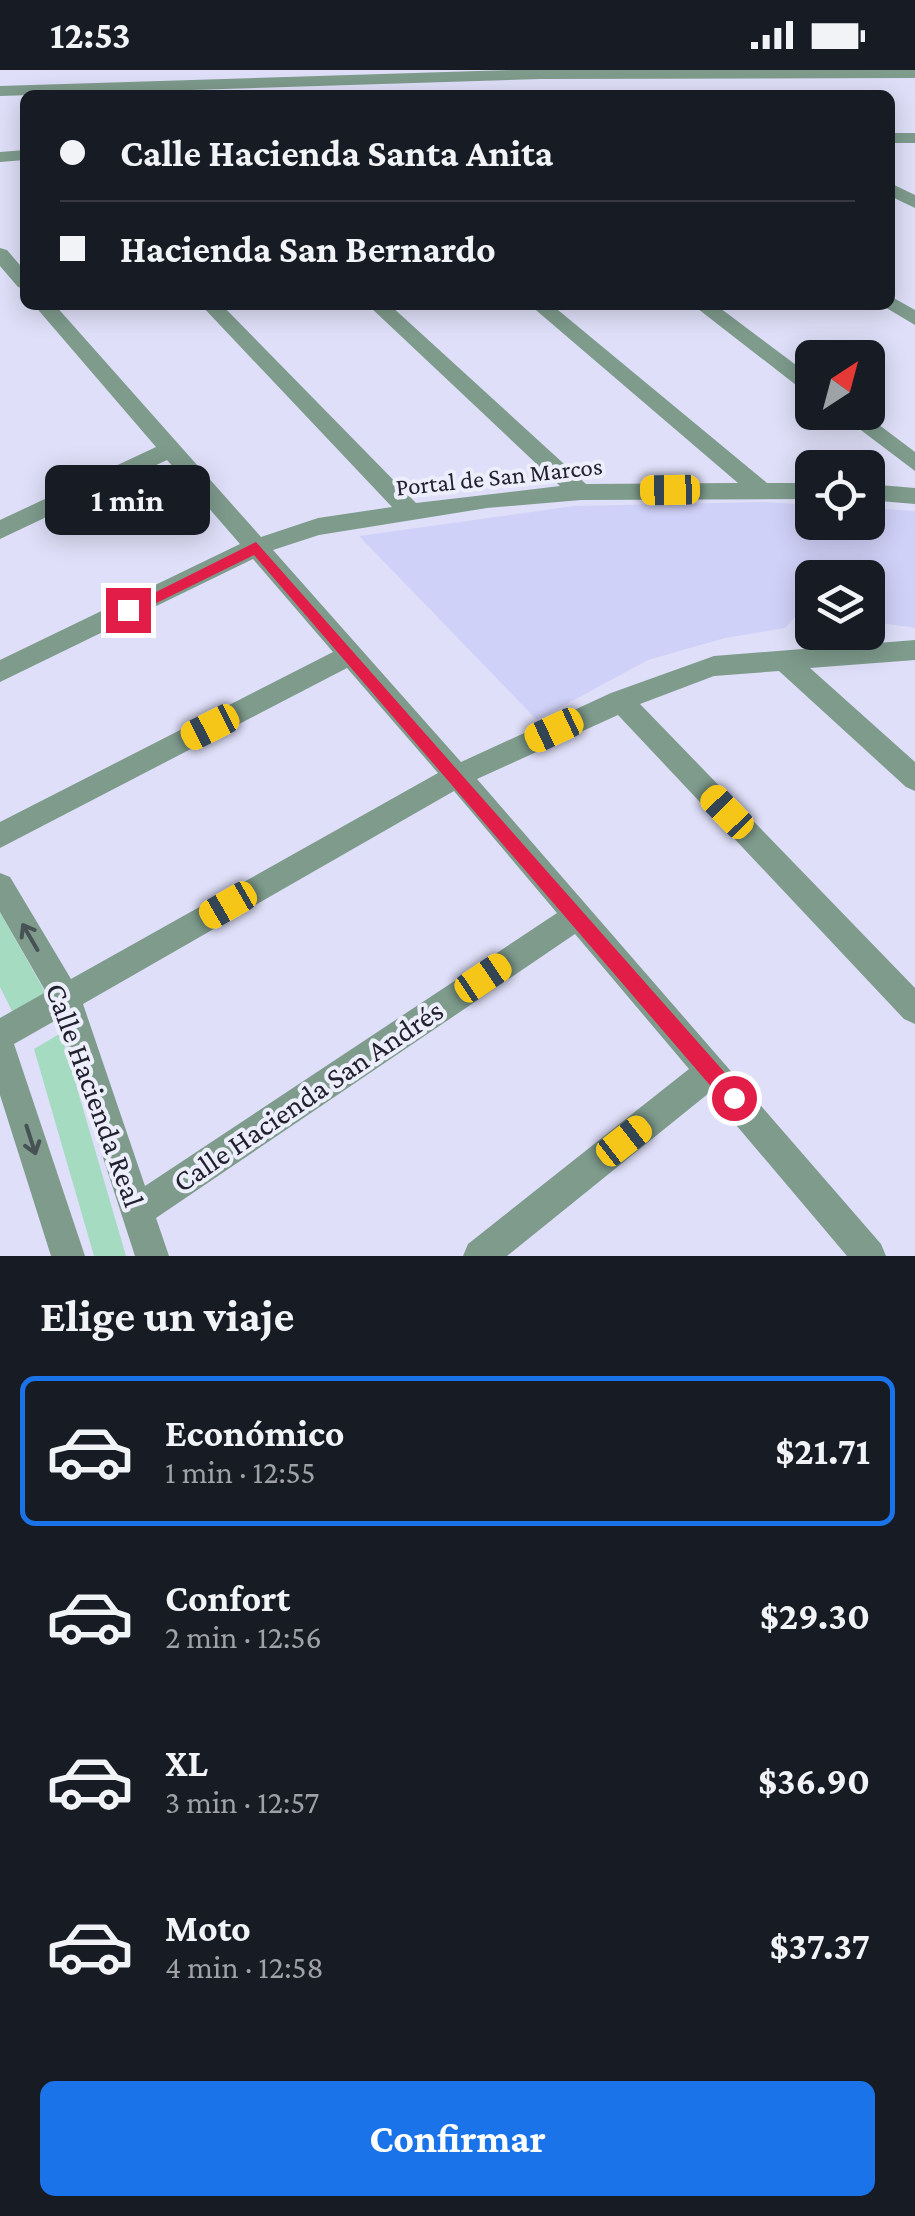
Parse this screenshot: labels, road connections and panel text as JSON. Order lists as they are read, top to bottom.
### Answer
{
  "streets": {
    "street": ["Portal de San Marcos", "Calle Hacienda Real", "Calle Hacienda San Andrés"]
  },
  "crossings": [
    ["Calle Hacienda Real", "Calle Hacienda San Andrés"]
  ],
  "north": "top right",
  "page": {
    "status": "12:53",
    "banner": ["Calle Hacienda Santa Anita", "Hacienda San Bernardo"],
    "bubble": "1 min",
    "heading": "Elige un viaje",
    "list": [
      {
        "name": "Económico",
        "note": "1 min · 12:55",
        "value": "$21.71"
      },
      {
        "name": "Confort",
        "note": "2 min · 12:56",
        "value": "$29.30"
      },
      {
        "name": "XL",
        "note": "3 min · 12:57",
        "value": "$36.90"
      },
      {
        "name": "Moto",
        "note": "4 min · 12:58",
        "value": "$37.37"
      }
    ],
    "buttons": "Confirmar"
  }
}
